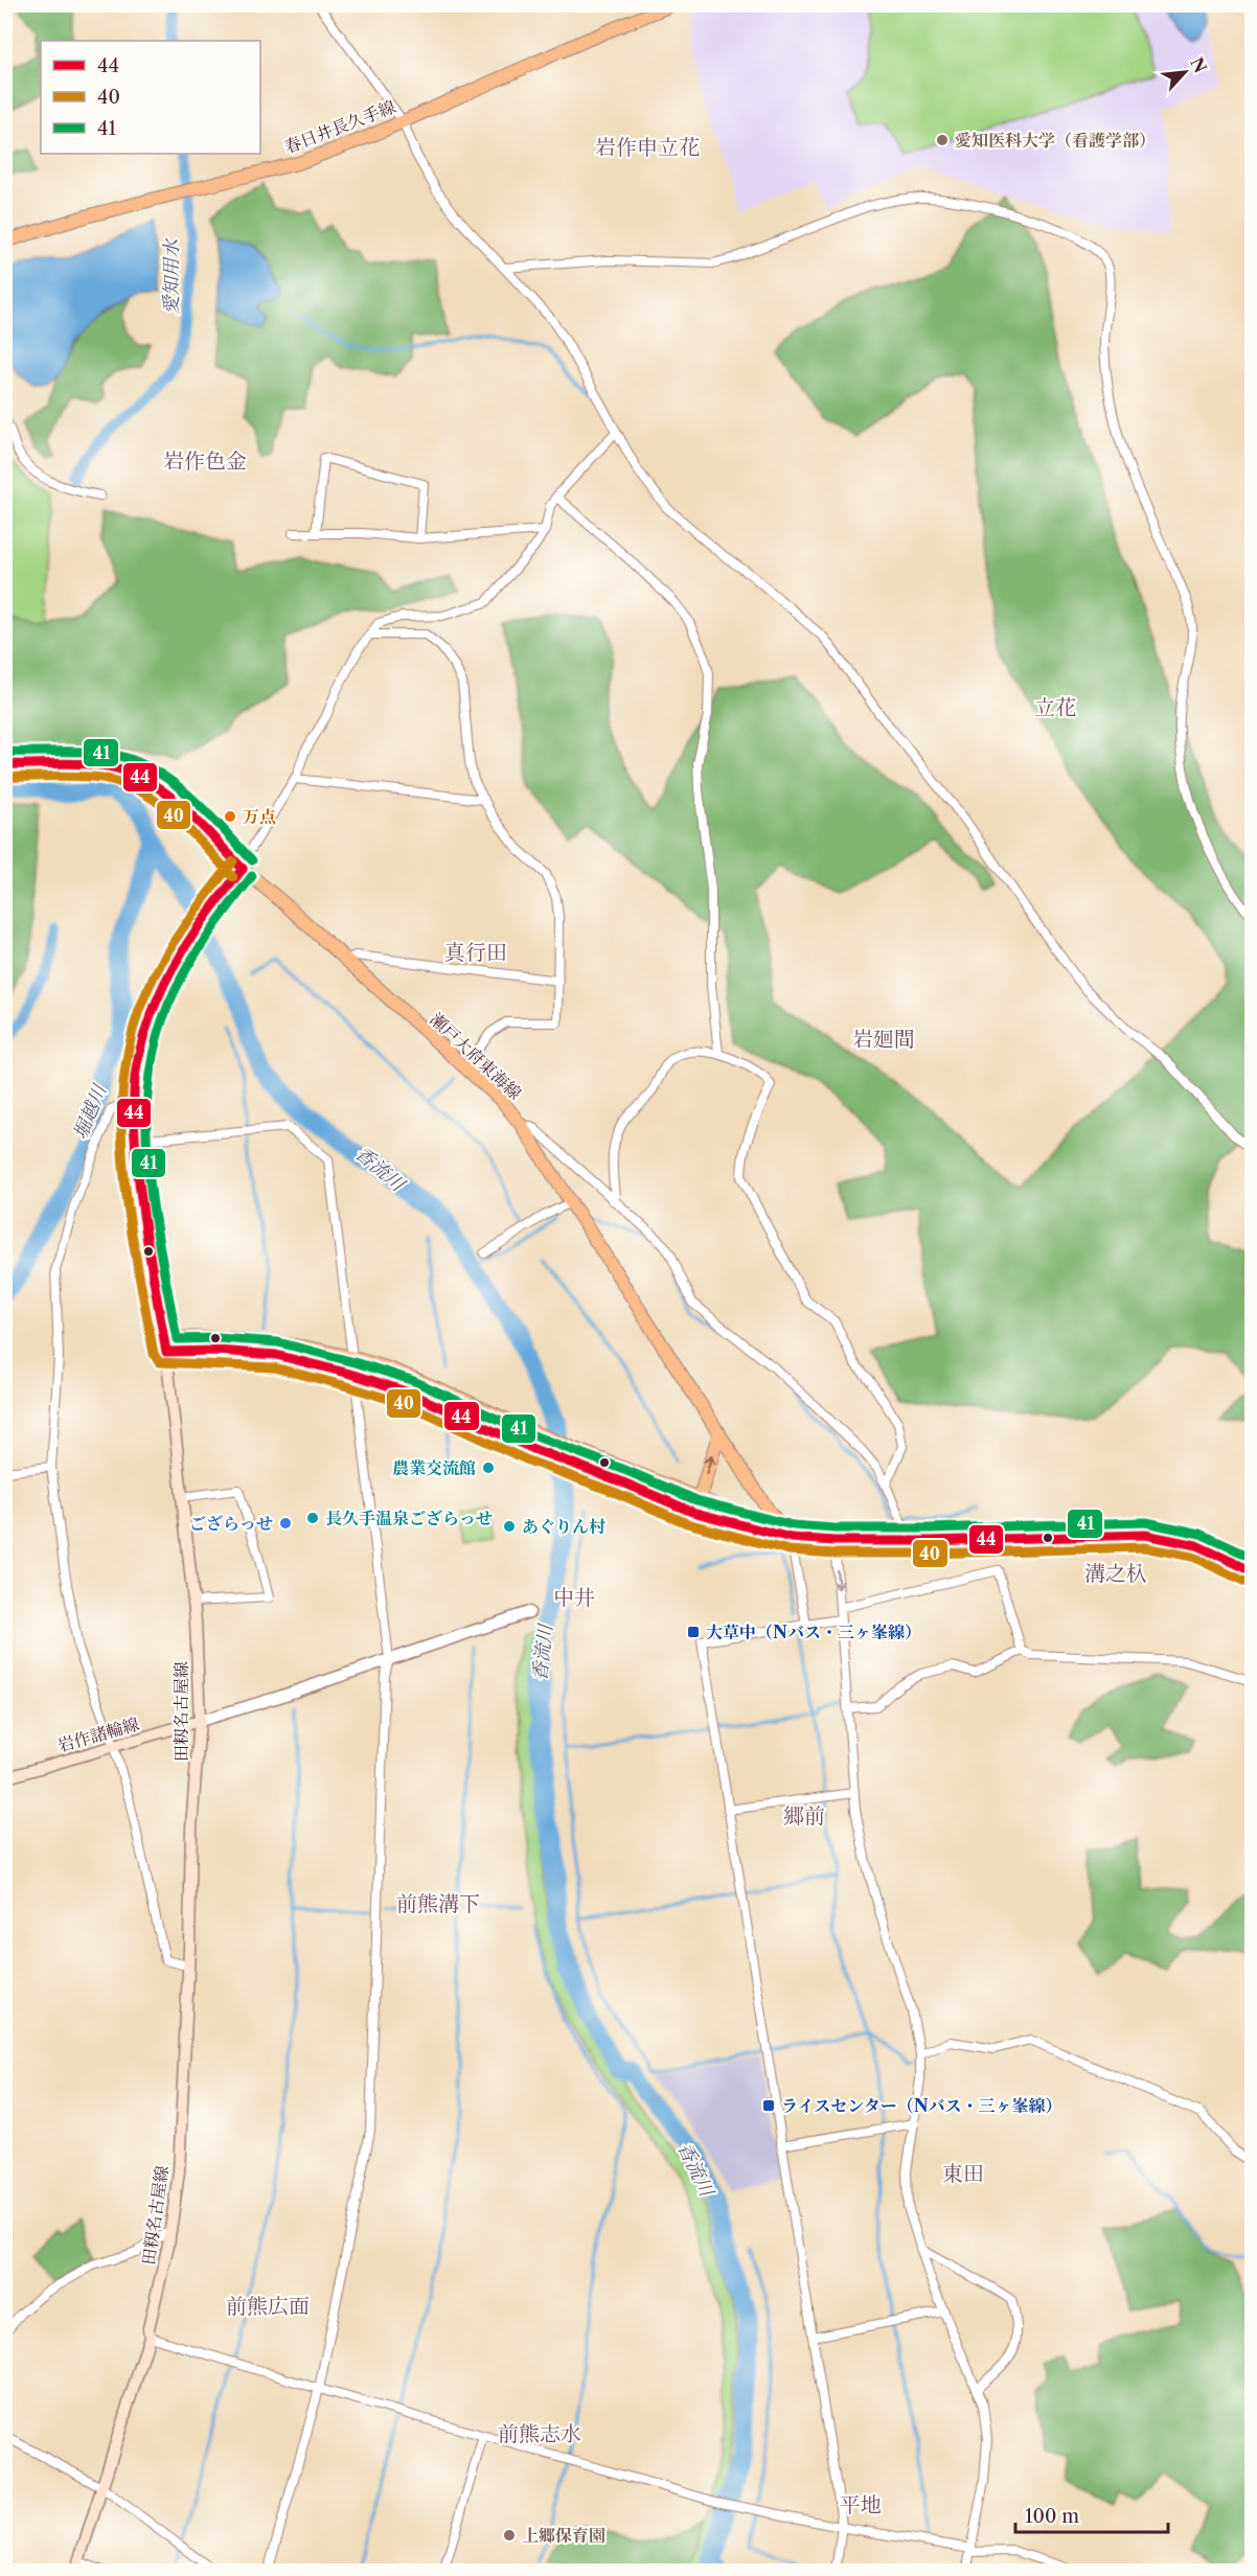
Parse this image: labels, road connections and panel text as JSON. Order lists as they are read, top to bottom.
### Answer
{
  "streets": {
    "main road": [
      "春日井長久手線",
      "瀬戸大府東海線",
      "田籾名古屋線",
      "岩作諸輪線"
    ]
  },
  "crossings": [
    ["瀬戸大府東海線", "田籾名古屋線"],
    ["田籾名古屋線", "岩作諸輪線"]
  ],
  "districts": [
    "岩作申立花",
    "岩作色金",
    "立花",
    "真行田",
    "岩廻間",
    "溝之杁",
    "中井",
    "郷前",
    "前熊溝下",
    "東田",
    "前熊広面",
    "前熊志水",
    "平地"
  ],
  "water": ["愛知用水", "堀越川", "香流川"],
  "places": {
    "other": [
      "愛知医科大学（看護学部）",
      "万点",
      "農業交流館",
      "長久手温泉ござらっせ",
      "ござらっせ",
      "あぐりん村",
      "上郷保育園"
    ],
    "transit": ["大草中（Nバス・三ヶ峯線）", "ライスセンター（Nバス・三ヶ峯線）"]
  },
  "lines": ["transit line 41", "transit line 44", "transit line 40"],
  "legend": ["44", "40", "41"],
  "scale_bar": "100 m",
  "north": "top right"
}
